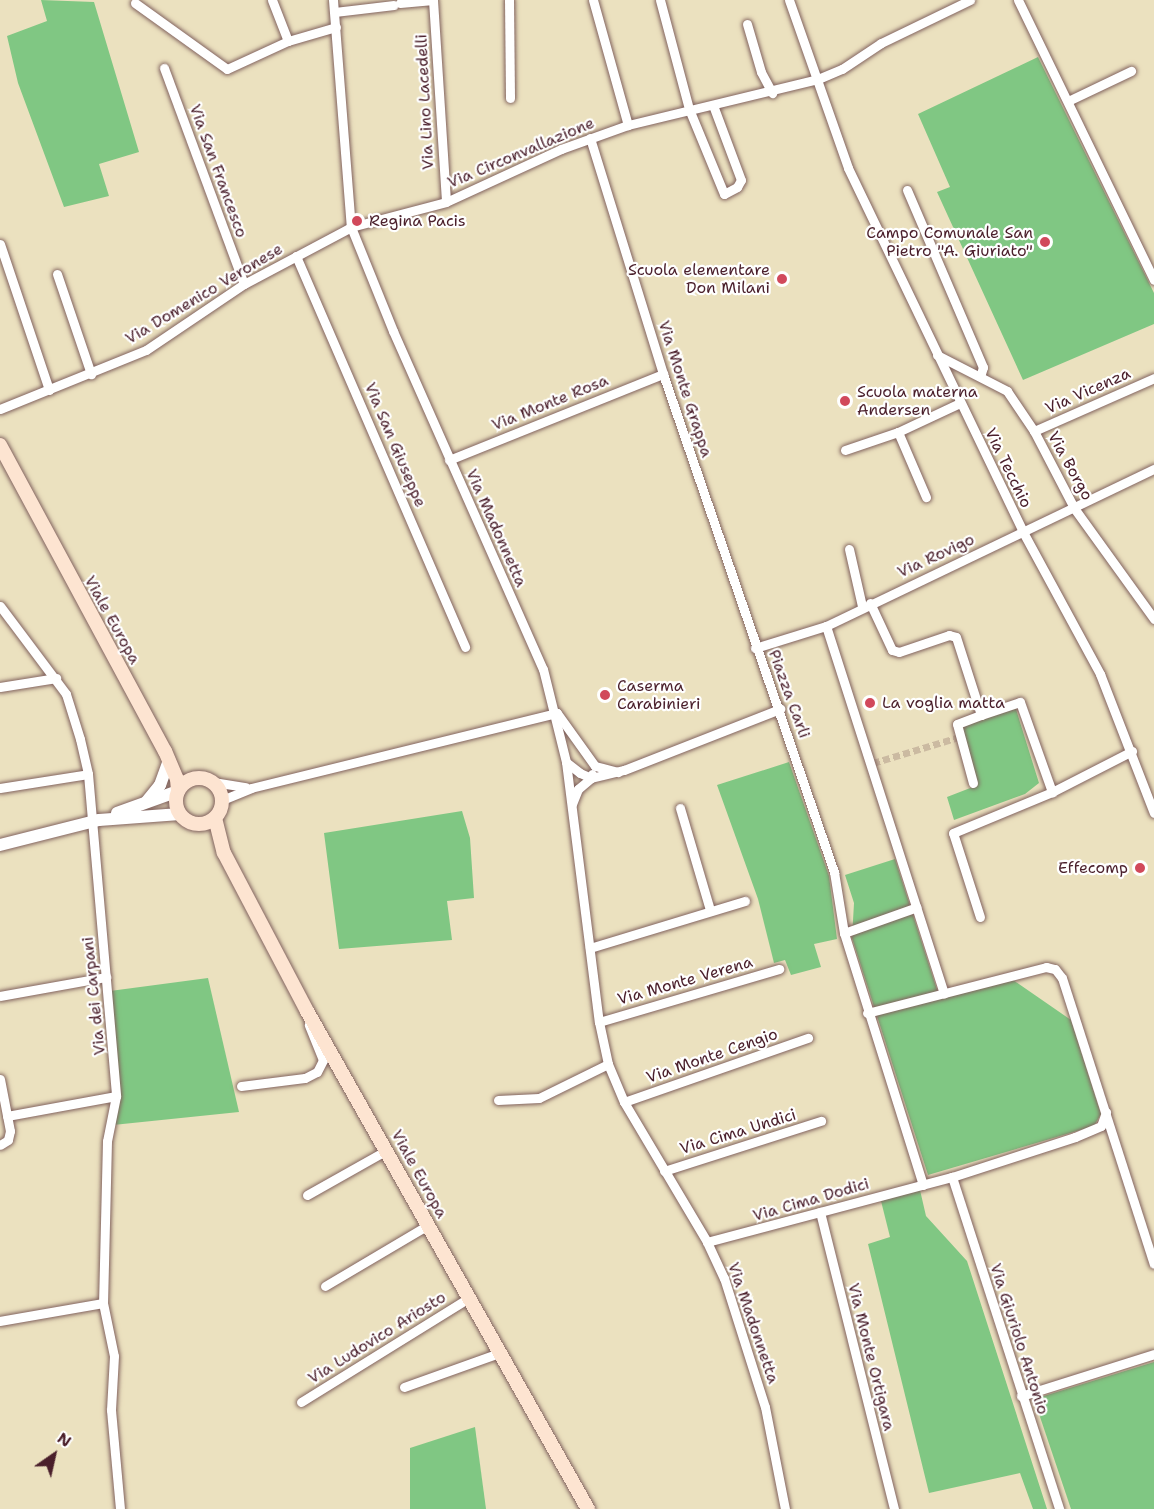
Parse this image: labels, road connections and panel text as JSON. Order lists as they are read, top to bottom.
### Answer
{
  "streets": {
    "main road": ["Viale Europa"],
    "street": [
      "Via Lino Lacedelli",
      "Via Circonvallazione",
      "Via San Francesco",
      "Via Domenico Veronese",
      "Via Monte Grappa",
      "Via Vicenza",
      "Via Monte Rosa",
      "Via San Giuseppe",
      "Via Borgo",
      "Via Tecchio",
      "Via Madonnetta",
      "Via Rovigo",
      "Piazza Carli",
      "Via Monte Verena",
      "Via dei Carpani",
      "Via Monte Cengio",
      "Via Cima Undici",
      "Via Cima Dodici",
      "Via Ludovico Ariosto",
      "Via Giuriolo Antonio",
      "Via Monte Ortigara"
    ]
  },
  "crossings": [
    ["Via Lino Lacedelli", "Via Circonvallazione"],
    ["Via Lino Lacedelli", "Via Madonnetta"],
    ["Via Circonvallazione", "Via Domenico Veronese"],
    ["Via Circonvallazione", "Via Monte Grappa"],
    ["Via Circonvallazione", "Via Tecchio"],
    ["Via San Francesco", "Via Domenico Veronese"],
    ["Via Domenico Veronese", "Via San Giuseppe"],
    ["Via Domenico Veronese", "Via Madonnetta"],
    ["Via Monte Grappa", "Via Monte Rosa"],
    ["Via Monte Grappa", "Piazza Carli"],
    ["Via Vicenza", "Via Borgo"],
    ["Via Monte Rosa", "Via Madonnetta"],
    ["Via Borgo", "Via Tecchio"],
    ["Via Borgo", "Via Rovigo"],
    ["Via Tecchio", "Via Rovigo"],
    ["Via Madonnetta", "Via Monte Verena"],
    ["Via Madonnetta", "Via Monte Cengio"],
    ["Via Madonnetta", "Via Cima Undici"],
    ["Via Madonnetta", "Via Cima Dodici"],
    ["Via Rovigo", "Piazza Carli"],
    ["Viale Europa", "Via Ludovico Ariosto"],
    ["Piazza Carli", "Via Cima Dodici"],
    ["Via Cima Dodici", "Via Giuriolo Antonio"],
    ["Via Cima Dodici", "Via Monte Ortigara"]
  ],
  "places": [
    "Regina Pacis",
    "Campo Comunale San Pietro \"A. Giuriato\"",
    "Scuola elementare Don Milani",
    "Scuola materna Andersen",
    "Caserma Carabinieri",
    "La voglia matta",
    "Effecomp"
  ],
  "north": "top right"
}
